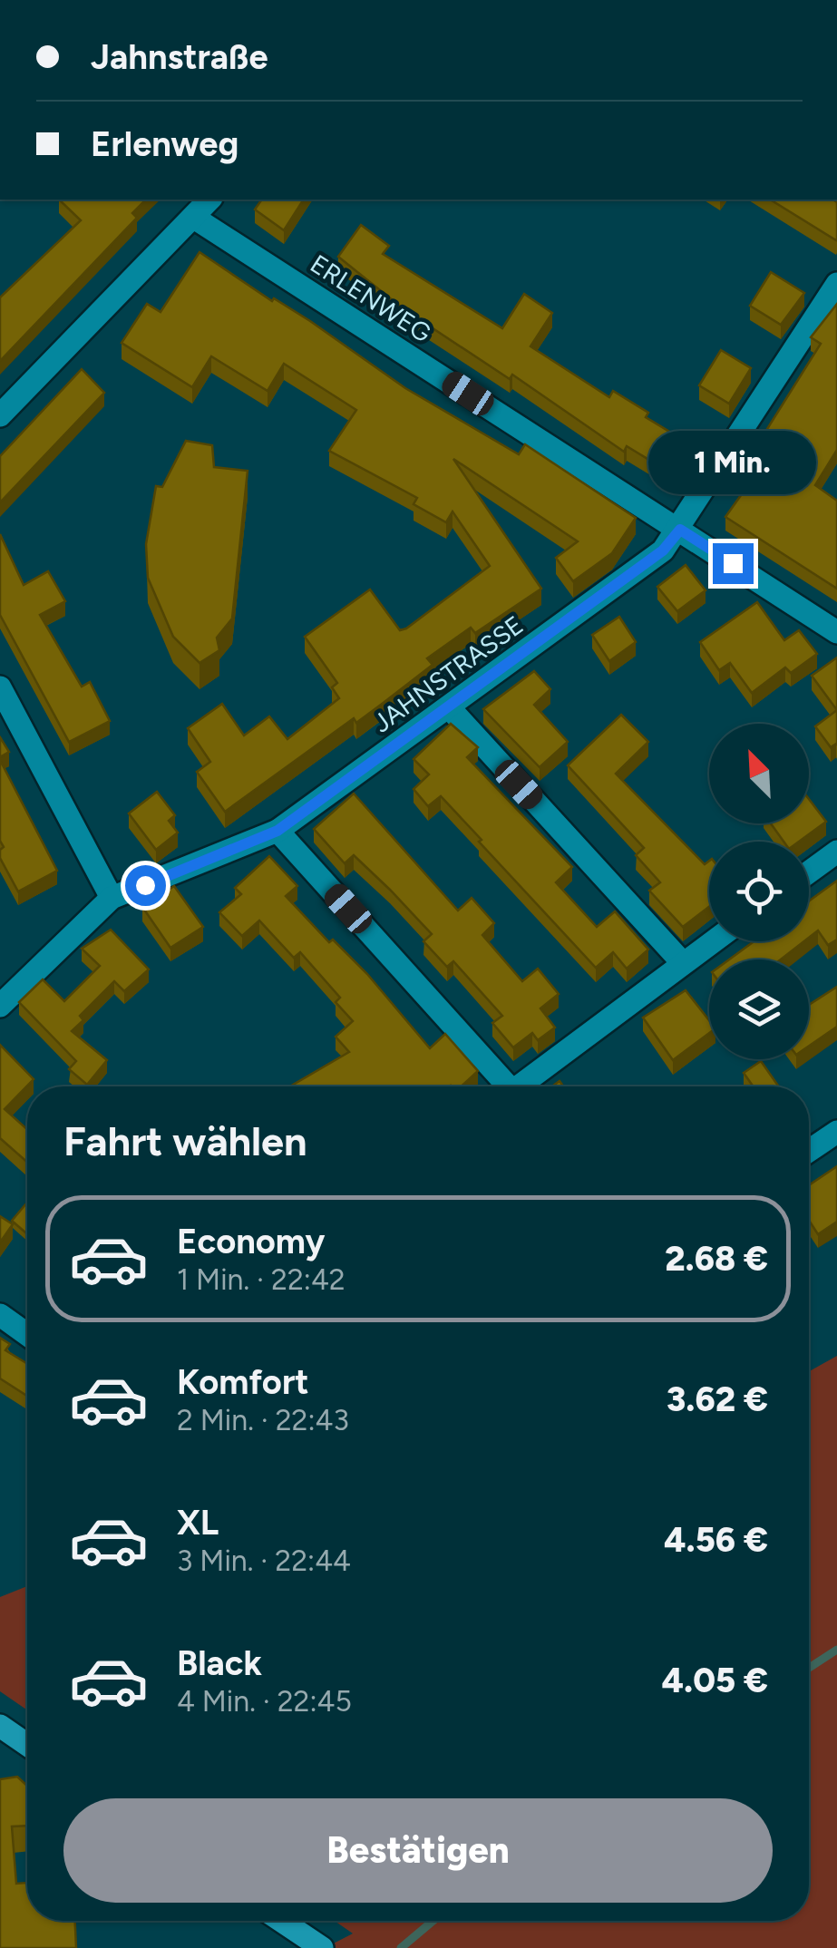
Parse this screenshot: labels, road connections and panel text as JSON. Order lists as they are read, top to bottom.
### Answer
{
  "streets": {
    "street": ["ERLENWEG", "JAHNSTRASSE"]
  },
  "crossings": [
    ["ERLENWEG", "JAHNSTRASSE"]
  ],
  "north": "top left",
  "page": {
    "banner": ["Jahnstraße", "Erlenweg"],
    "bubble": "1 Min.",
    "heading": "Fahrt wählen",
    "list": [
      {
        "name": "Economy",
        "note": "1 Min. · 22:42",
        "value": "2.68 €"
      },
      {
        "name": "Komfort",
        "note": "2 Min. · 22:43",
        "value": "3.62 €"
      },
      {
        "name": "XL",
        "note": "3 Min. · 22:44",
        "value": "4.56 €"
      },
      {
        "name": "Black",
        "note": "4 Min. · 22:45",
        "value": "4.05 €"
      }
    ],
    "buttons": "Bestätigen"
  }
}
